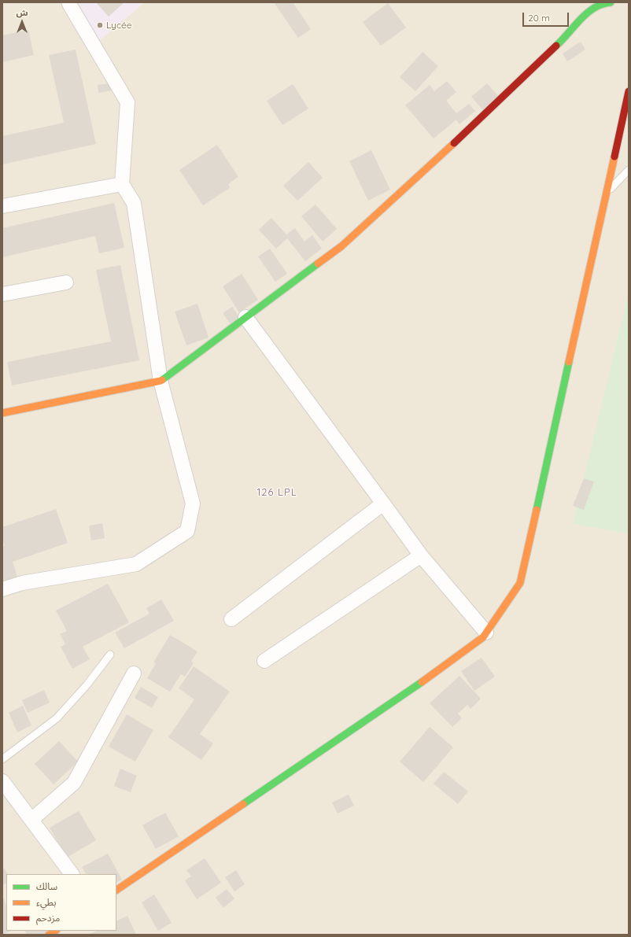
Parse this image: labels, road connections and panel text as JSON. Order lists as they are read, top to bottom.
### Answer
{
  "districts": ["126 LPL"],
  "places": ["Lycée"],
  "legend": ["سالك", "بطيء", "مزدحم"],
  "scale_bar": "20 m",
  "north": "top"
}
